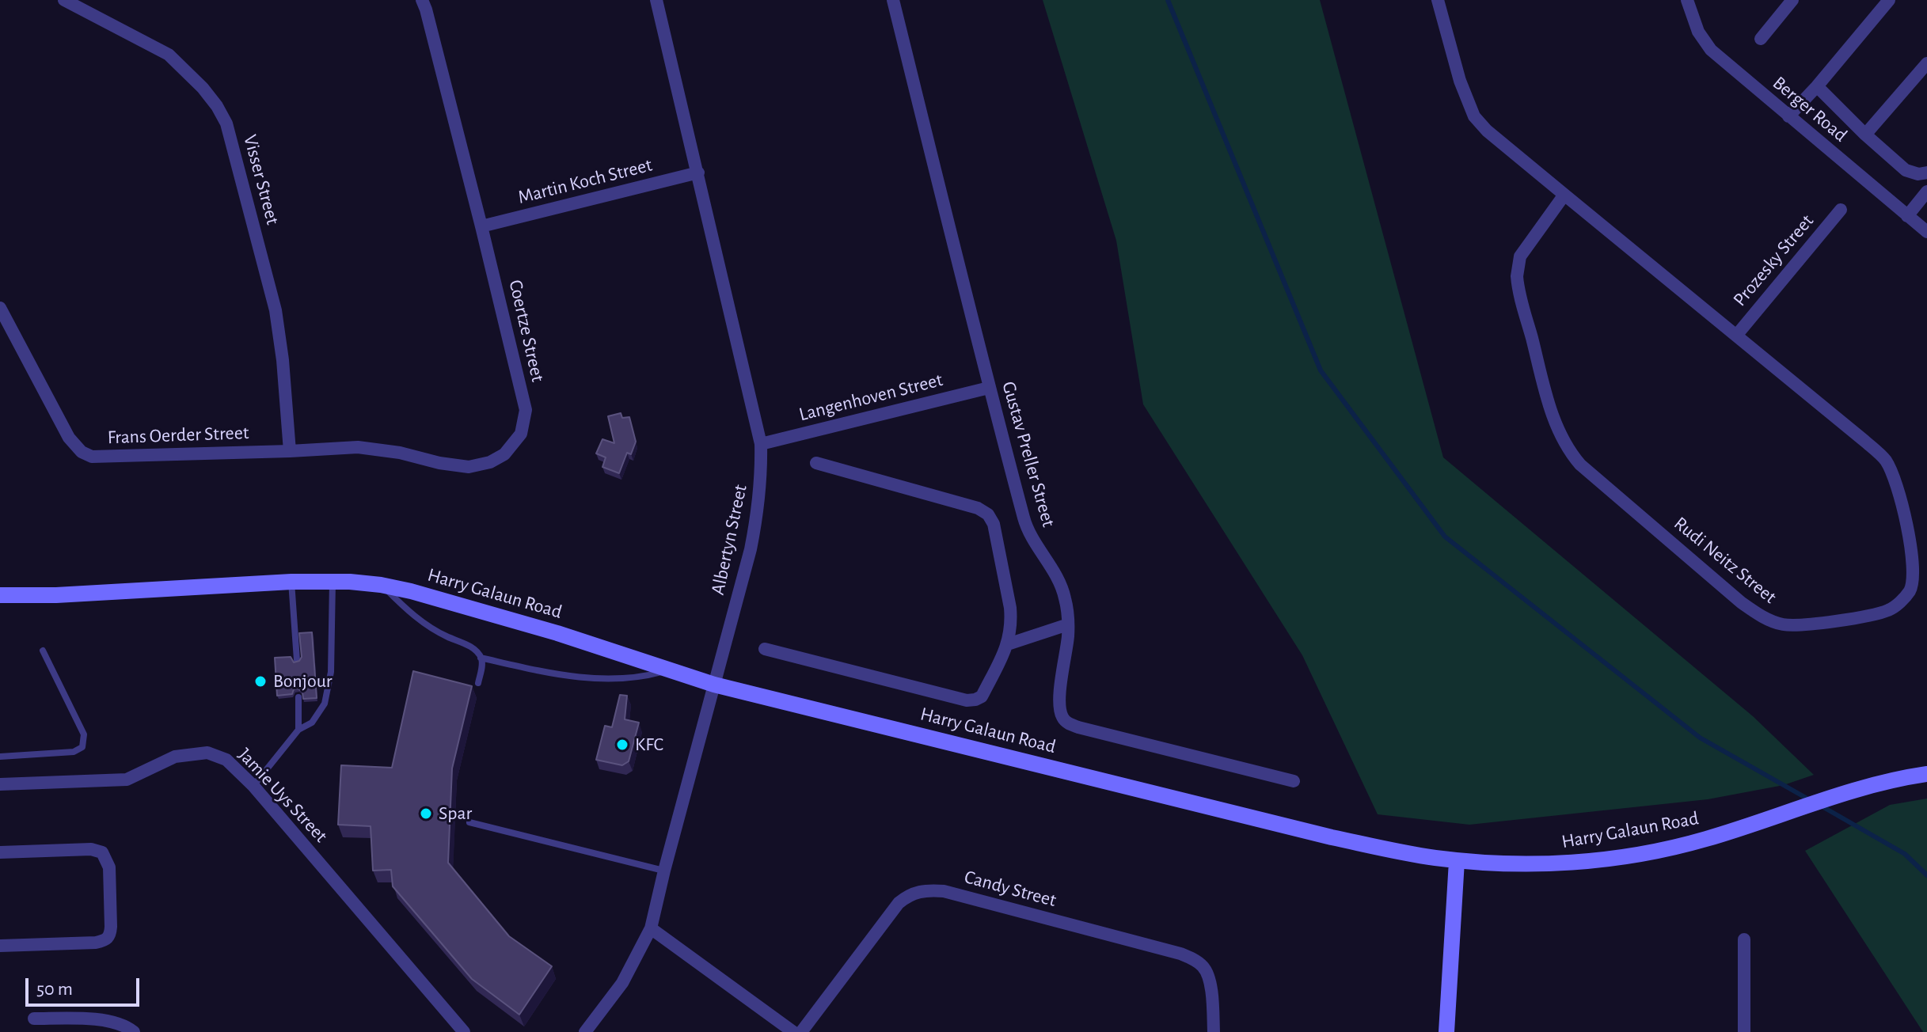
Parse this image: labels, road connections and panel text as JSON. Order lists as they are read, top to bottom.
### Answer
{
  "streets": {
    "main road": ["Harry Galaun Road"],
    "street": [
      "Berger Road",
      "Visser Street",
      "Martin Koch Street",
      "Prozesky Street",
      "Coertze Street",
      "Langenhoven Street",
      "Frans Oerder Street",
      "Gustav Preller Street",
      "Albertyn Street",
      "Rudi Neitz Street",
      "Jamie Uys Street",
      "Candy Street"
    ]
  },
  "crossings": [
    ["Visser Street", "Coertze Street"],
    ["Visser Street", "Frans Oerder Street"],
    ["Martin Koch Street", "Coertze Street"],
    ["Martin Koch Street", "Albertyn Street"],
    ["Prozesky Street", "Rudi Neitz Street"],
    ["Coertze Street", "Frans Oerder Street"],
    ["Langenhoven Street", "Gustav Preller Street"],
    ["Langenhoven Street", "Albertyn Street"],
    ["Albertyn Street", "Harry Galaun Road"]
  ],
  "places": ["Bonjour", "KFC", "Spar"],
  "scale_bar": "50 m"
}
